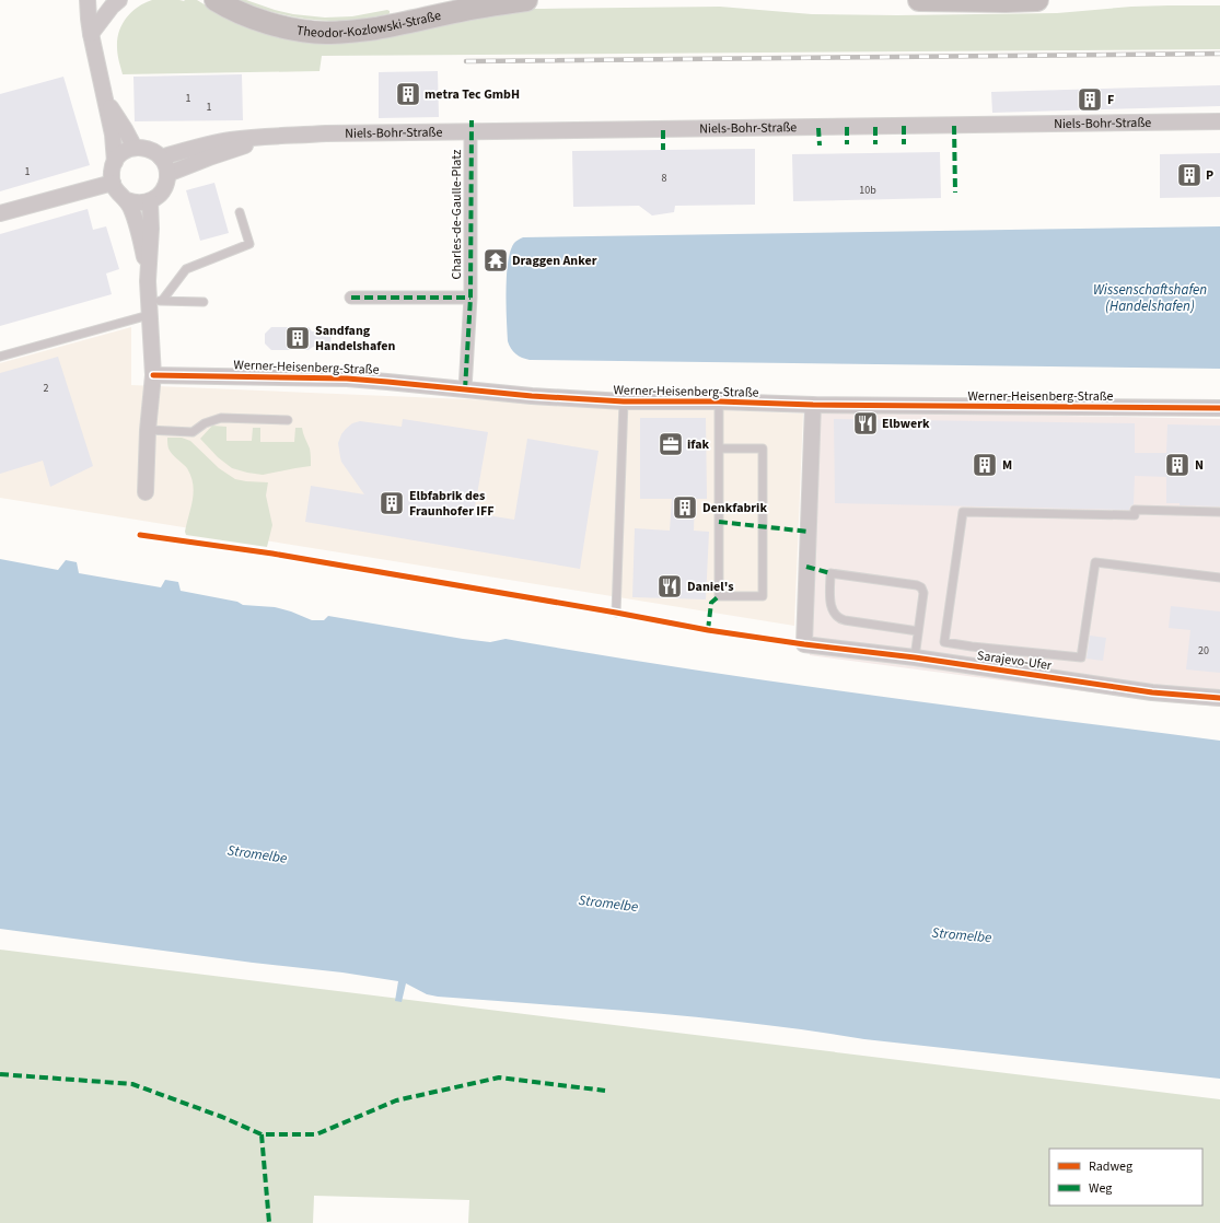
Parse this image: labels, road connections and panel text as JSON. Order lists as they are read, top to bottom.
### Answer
{
  "streets": {
    "main road": ["Theodor-Kozlowski-Straße"],
    "street": [
      "Niels-Bohr-Straße",
      "Charles-de-Gaulle-Platz",
      "Werner-Heisenberg-Straße",
      "Sarajevo-Ufer"
    ]
  },
  "crossings": [
    ["Niels-Bohr-Straße", "Charles-de-Gaulle-Platz"],
    ["Charles-de-Gaulle-Platz", "Werner-Heisenberg-Straße"],
    ["Werner-Heisenberg-Straße", "Sarajevo-Ufer"]
  ],
  "water": ["Wissenschaftshafen (Handelshafen)", "Stromelbe"],
  "places": {
    "building": [
      "metra Tec GmbH",
      "F",
      "P",
      "Sandfang Handelshafen",
      "M",
      "N",
      "Elbfabrik des Fraunhofer IFF",
      "Denkfabrik"
    ],
    "temple": ["Draggen Anker"],
    "restaurant": ["Elbwerk", "Daniel's"],
    "office": ["ifak"]
  },
  "house_numbers": [
    "1",
    "1",
    "1",
    "8",
    "10b",
    "2",
    "20"
  ],
  "legend": ["Radweg", "Weg"]
}
